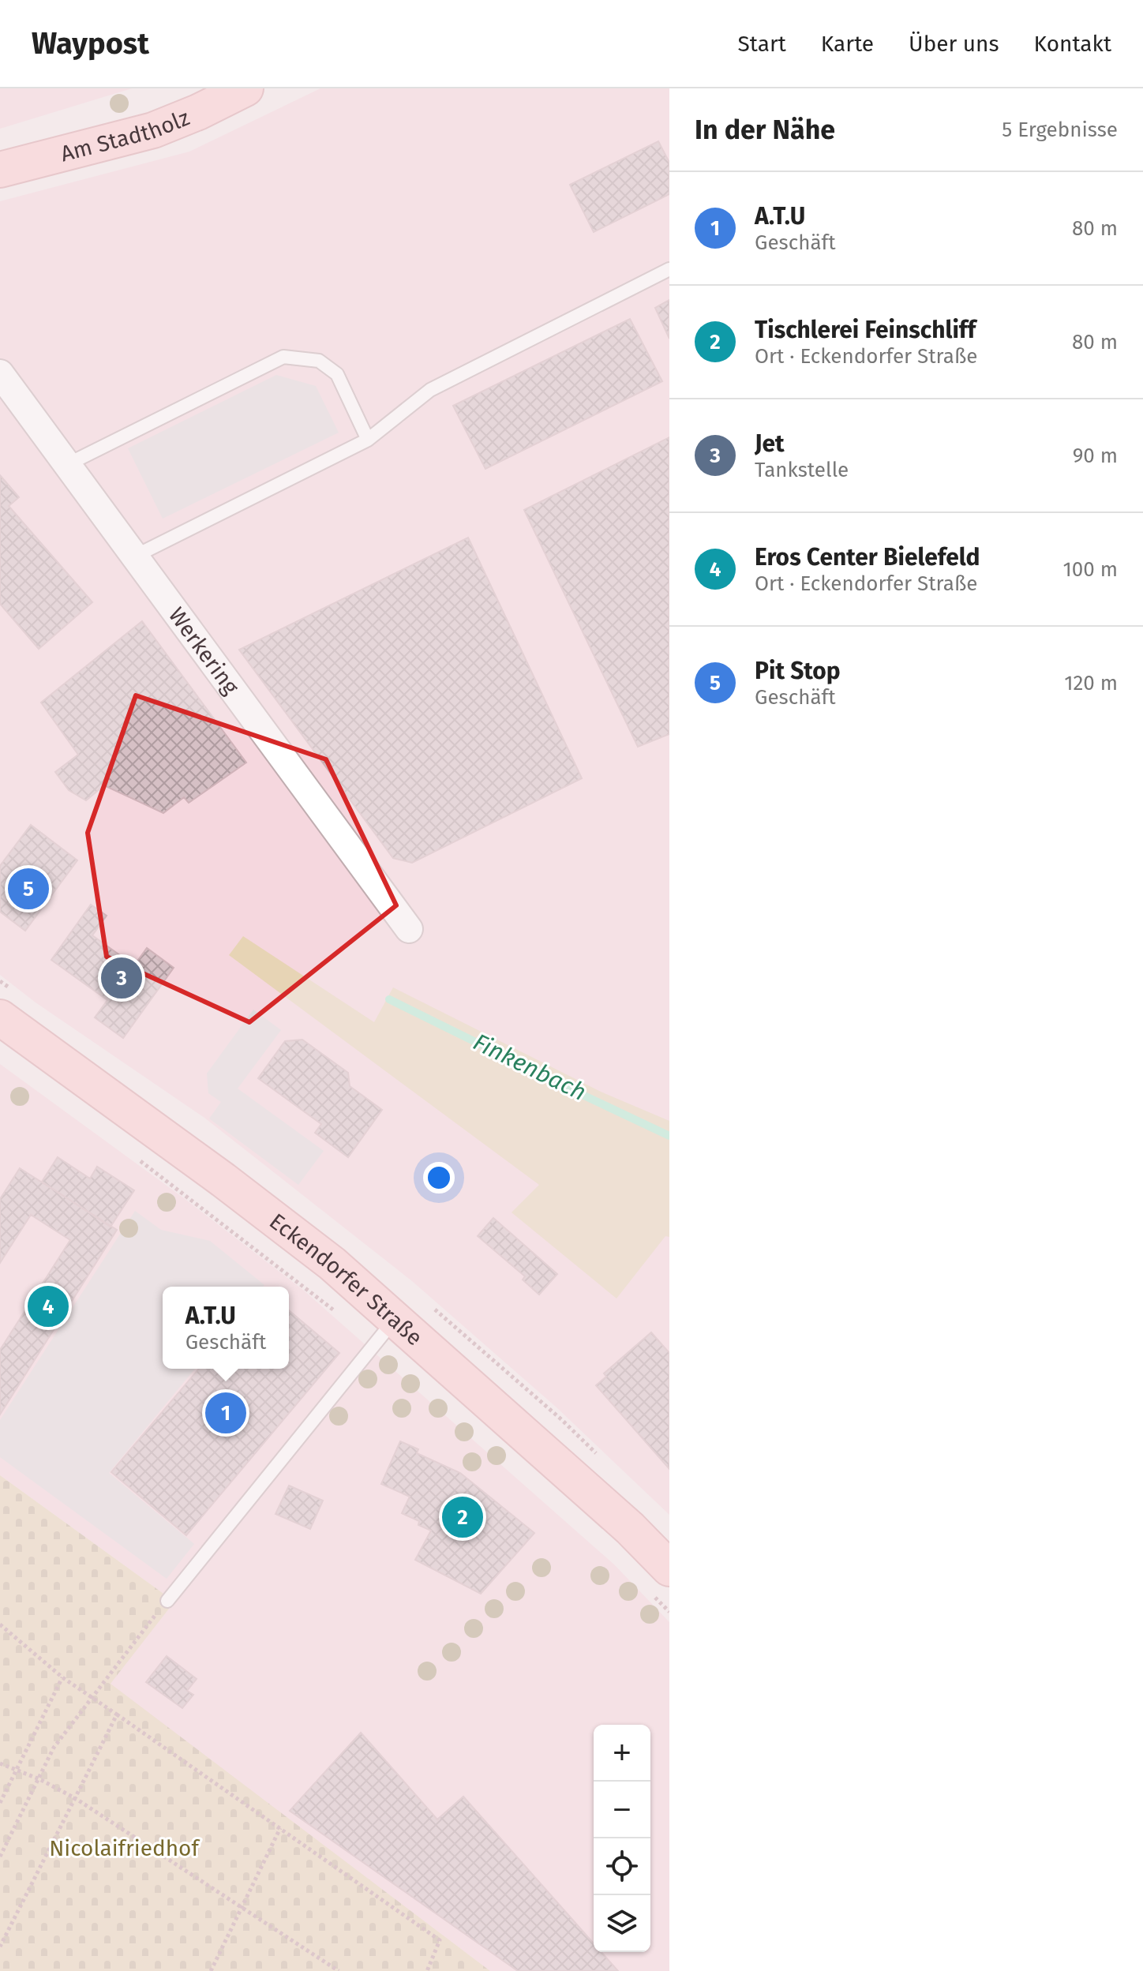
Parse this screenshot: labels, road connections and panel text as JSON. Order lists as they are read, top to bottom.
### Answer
{
  "streets": {
    "main road": ["Am Stadtholz", "Eckendorfer Straße"],
    "street": ["Werkering"]
  },
  "water": ["Finkenbach"],
  "parks": ["Nicolaifriedhof"],
  "page": {
    "header": "Waypost",
    "nav": [
      "Start",
      "Karte",
      "Über uns",
      "Kontakt"
    ],
    "heading": ["In der Nähe", "5 Ergebnisse"],
    "list": [
      {
        "mark": "1",
        "name": "A.T.U",
        "note": "Geschäft",
        "value": "80 m"
      },
      {
        "mark": "2",
        "name": "Tischlerei Feinschliff",
        "note": "Ort · Eckendorfer Straße",
        "value": "80 m"
      },
      {
        "mark": "3",
        "name": "Jet",
        "note": "Tankstelle",
        "value": "90 m"
      },
      {
        "mark": "4",
        "name": "Eros Center Bielefeld",
        "note": "Ort · Eckendorfer Straße",
        "value": "100 m"
      },
      {
        "mark": "5",
        "name": "Pit Stop",
        "note": "Geschäft",
        "value": "120 m"
      }
    ],
    "pins": [
      "5",
      "3",
      "4",
      "1",
      "2"
    ],
    "popup": ["A.T.U", "Geschäft"],
    "map_buttons": ["+", "−"]
  }
}
